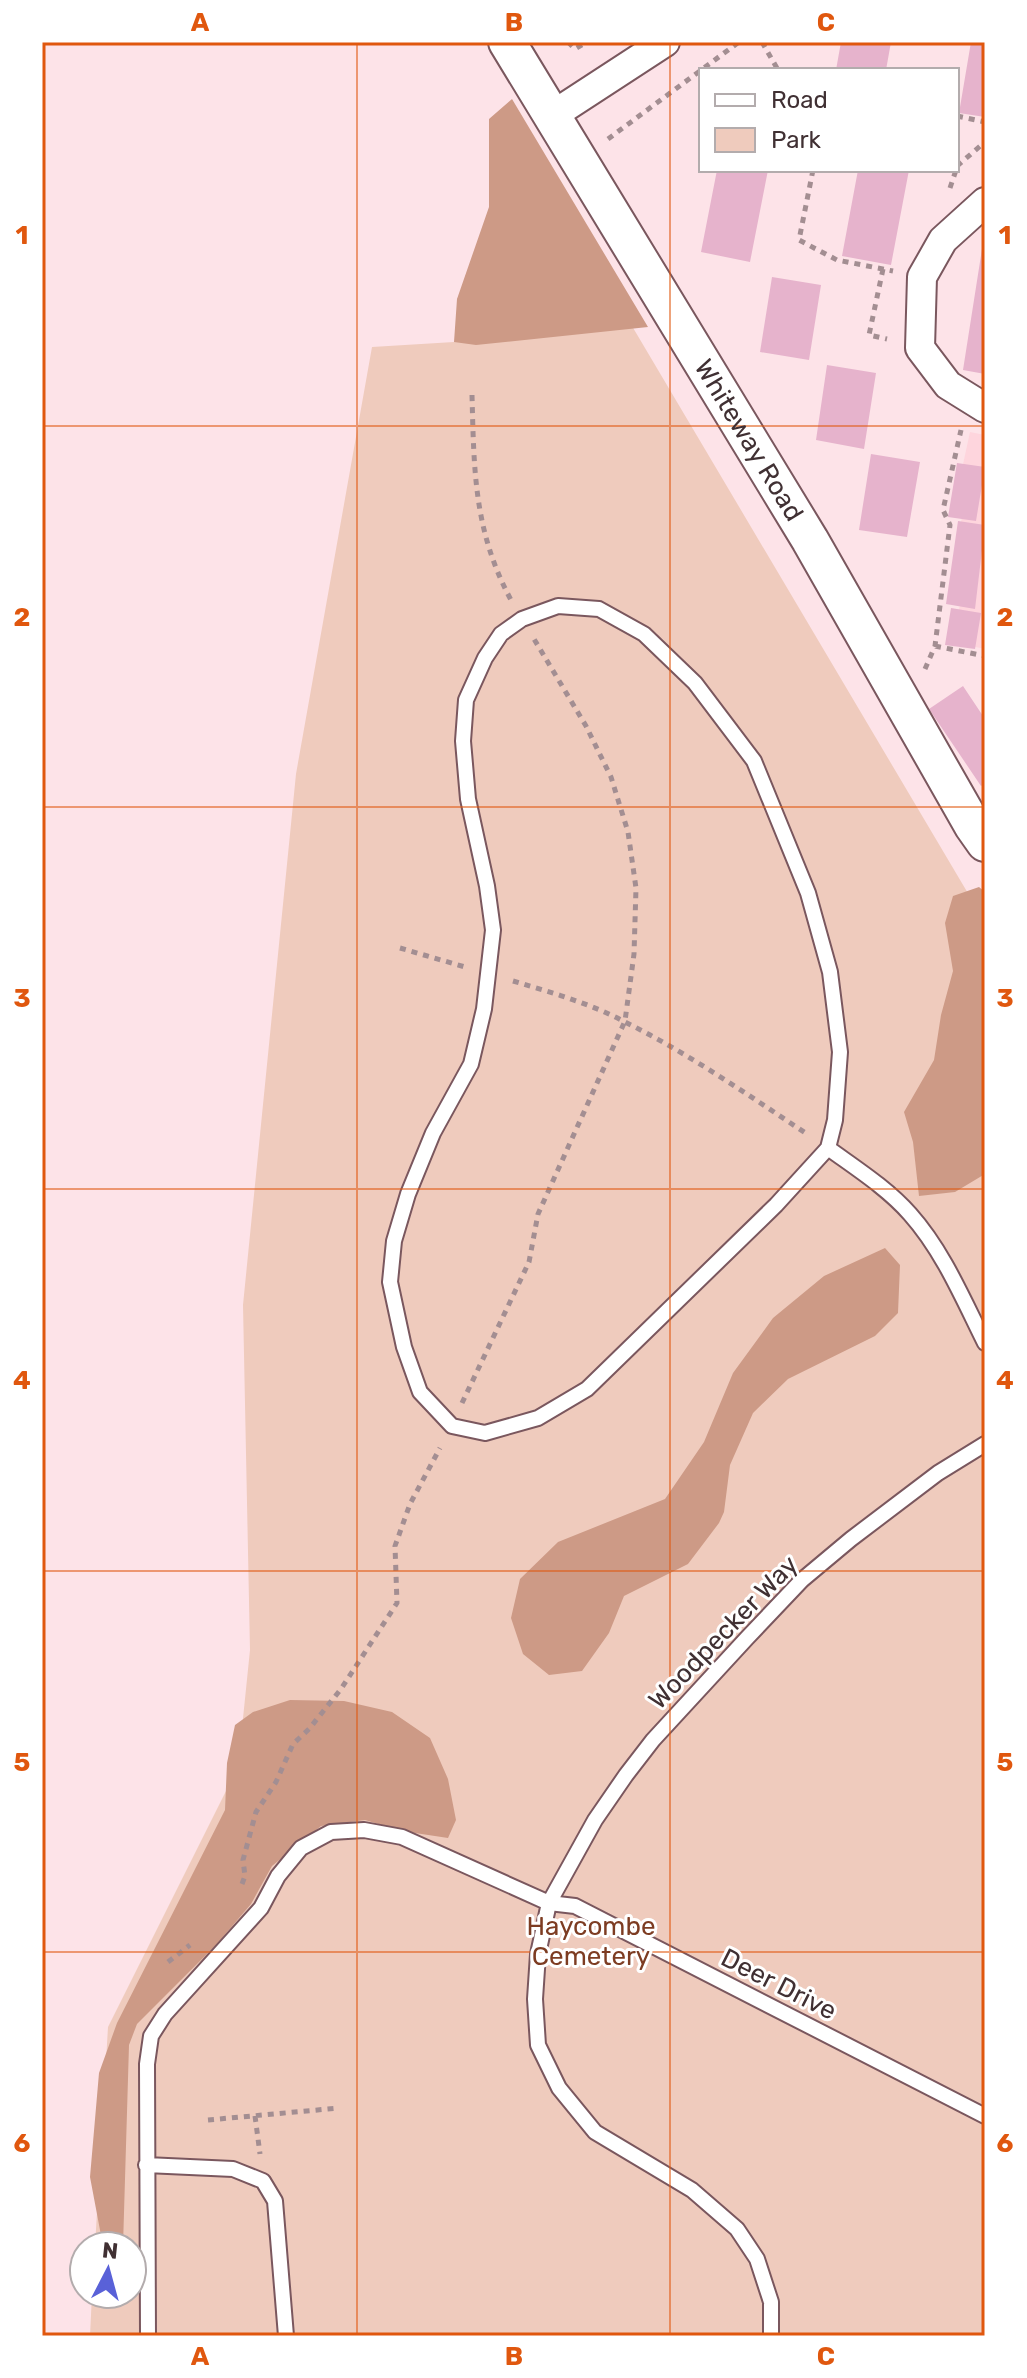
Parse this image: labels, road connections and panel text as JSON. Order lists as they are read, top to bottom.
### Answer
{
  "streets": {
    "street": ["Whiteway Road"],
    "lane": ["Woodpecker Way", "Deer Drive"]
  },
  "crossings": [
    ["Woodpecker Way", "Deer Drive"]
  ],
  "parks": ["Haycombe Cemetery"],
  "legend": ["Road", "Park"],
  "north": "top",
  "grid": {
    "columns": ["A", "B", "C"],
    "rows": [
      "1",
      "2",
      "3",
      "4",
      "5",
      "6"
    ]
  }
}
